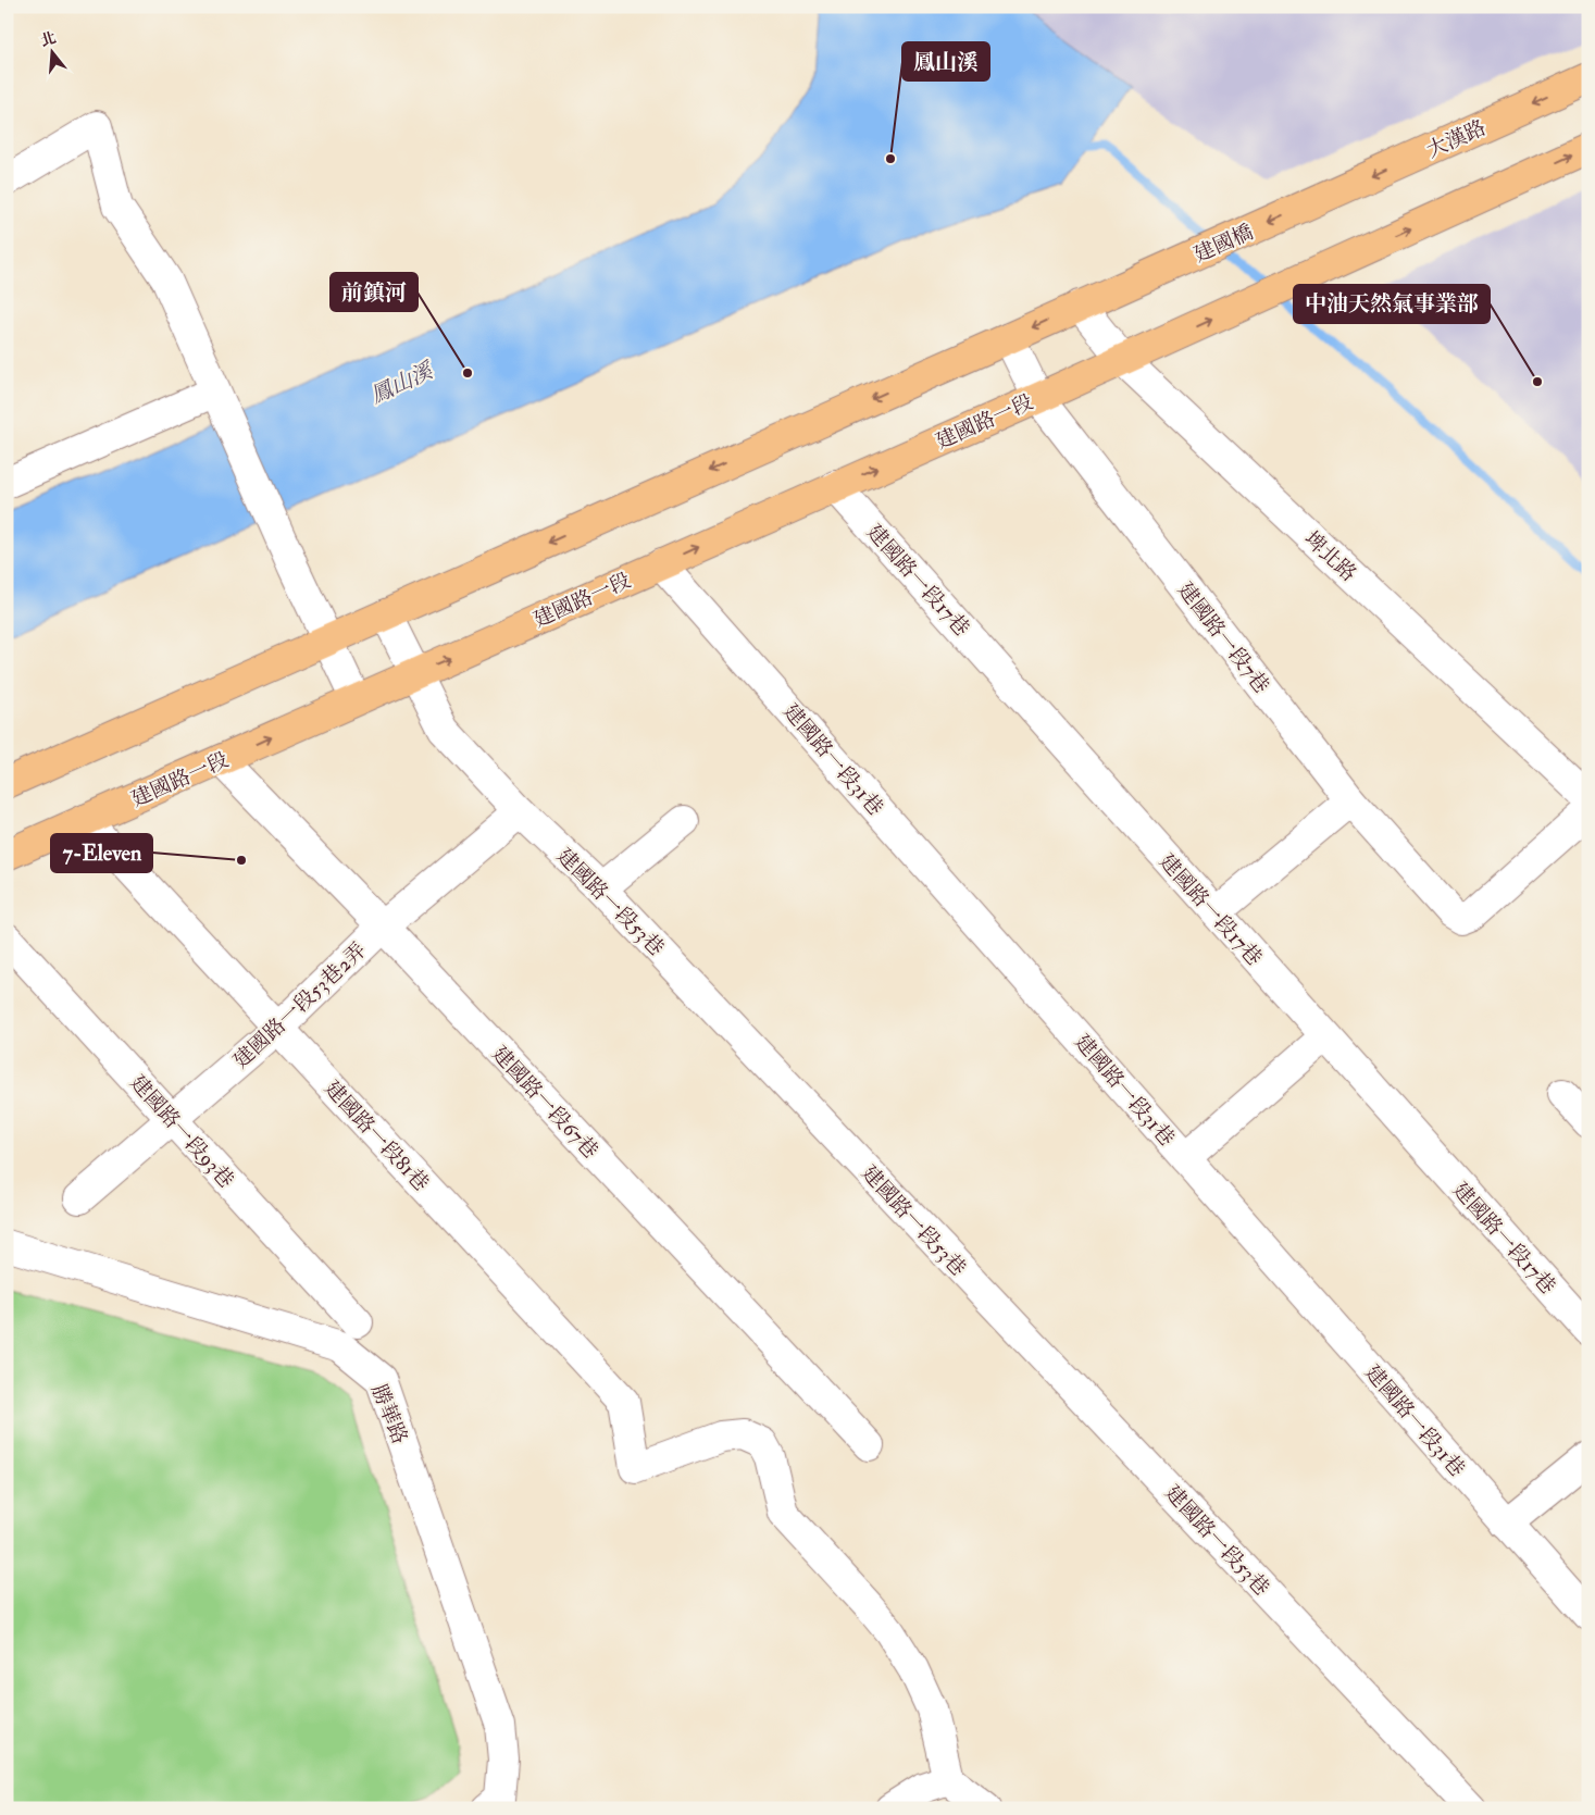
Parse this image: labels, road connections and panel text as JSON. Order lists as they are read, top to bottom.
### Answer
{
  "streets": {
    "main road": ["大漢路", "建國橋", "建國路一段"],
    "street": [
      "埤北路",
      "建國路一段17巷",
      "建國路一段7巷",
      "建國路一段31巷",
      "建國路一段53巷",
      "建國路一段53巷2弄",
      "建國路一段67巷",
      "建國路一段93巷",
      "建國路一段81巷",
      "勝華路"
    ]
  },
  "crossings": [
    ["大漢路", "建國橋"],
    ["建國橋", "埤北路"],
    ["建國路一段", "埤北路"],
    ["建國路一段", "建國路一段17巷"],
    ["建國路一段", "建國路一段7巷"],
    ["建國路一段", "建國路一段31巷"],
    ["建國路一段", "建國路一段53巷"],
    ["建國路一段", "建國路一段67巷"],
    ["建國路一段", "建國路一段81巷"],
    ["建國路一段53巷", "建國路一段53巷2弄"],
    ["建國路一段53巷2弄", "建國路一段67巷"],
    ["建國路一段53巷2弄", "建國路一段93巷"],
    ["建國路一段53巷2弄", "建國路一段81巷"]
  ],
  "one_way": ["大漢路", "建國橋"],
  "water": ["鳳山溪"],
  "places": [
    "鳳山溪",
    "前鎮河",
    "中油天然氣事業部",
    "7-Eleven"
  ],
  "north": "top"
}
